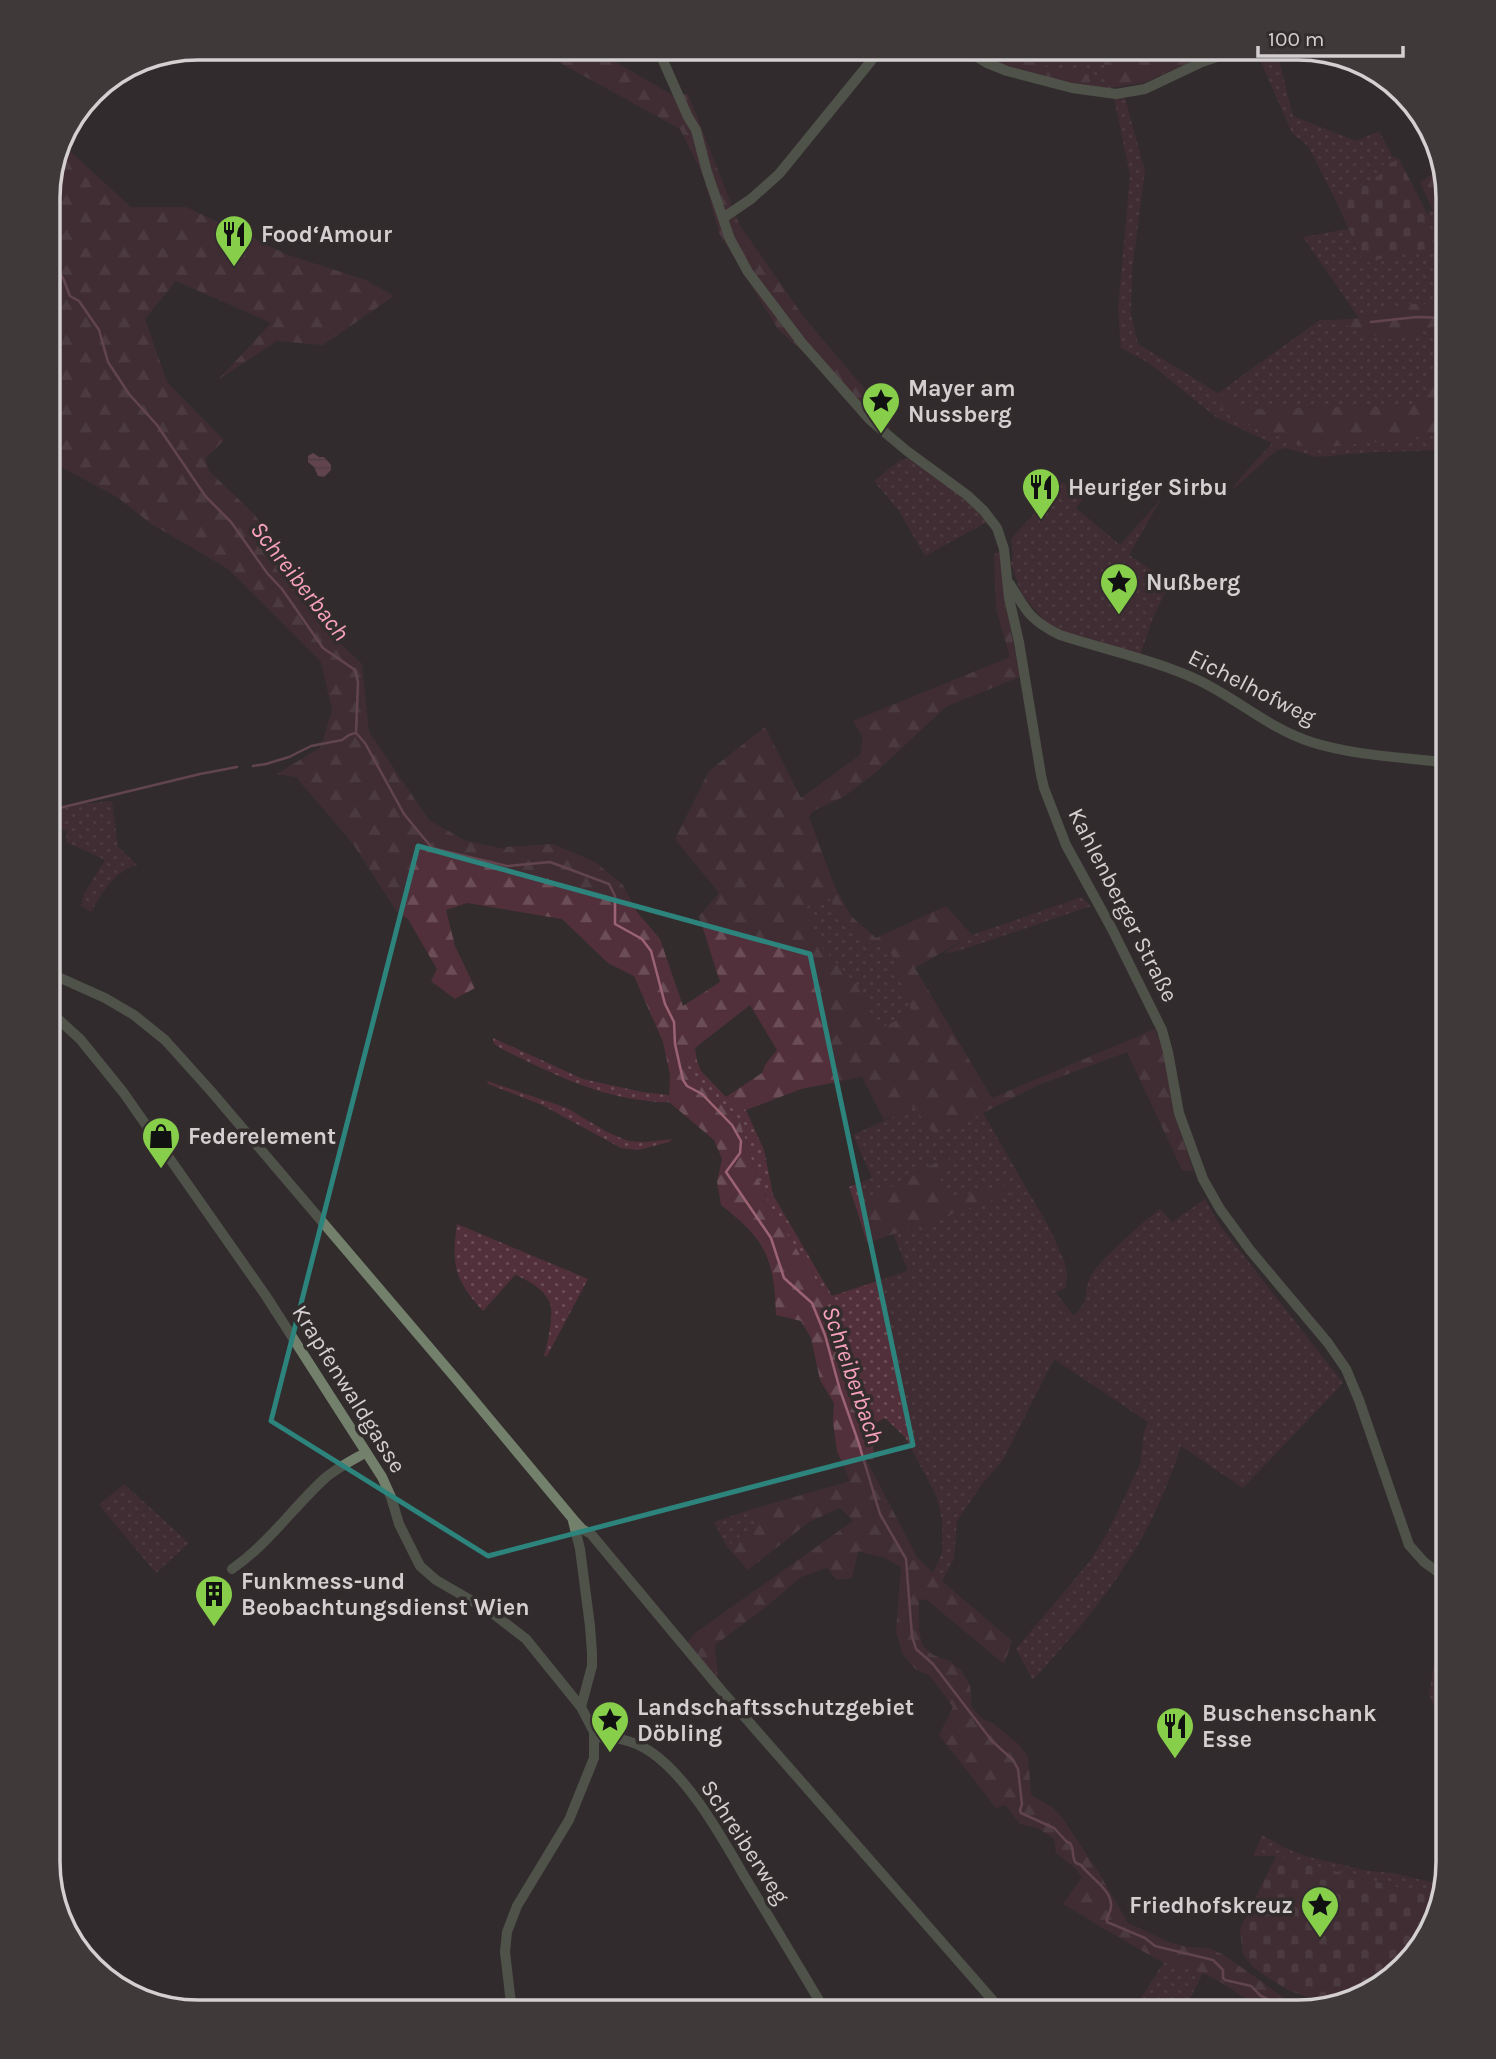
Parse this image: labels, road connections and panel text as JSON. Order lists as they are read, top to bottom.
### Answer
{
  "streets": {
    "street": [
      "Eichelhofweg",
      "Kahlenberger Straße",
      "Krapfenwaldgasse",
      "Schreiberweg"
    ]
  },
  "crossings": [
    ["Eichelhofweg", "Kahlenberger Straße"],
    ["Krapfenwaldgasse", "Schreiberweg"]
  ],
  "water": ["Schreiberbach"],
  "places": {
    "restaurant": ["Food‘Amour", "Heuriger Sirbu", "Buschenschank Esse"],
    "place": [
      "Mayer am Nussberg",
      "Nußberg",
      "Landschaftsschutzgebiet Döbling",
      "Friedhofskreuz"
    ],
    "shop": ["Federelement"],
    "building": ["Funkmess-und Beobachtungsdienst Wien"]
  },
  "scale_bar": "100 m"
}
